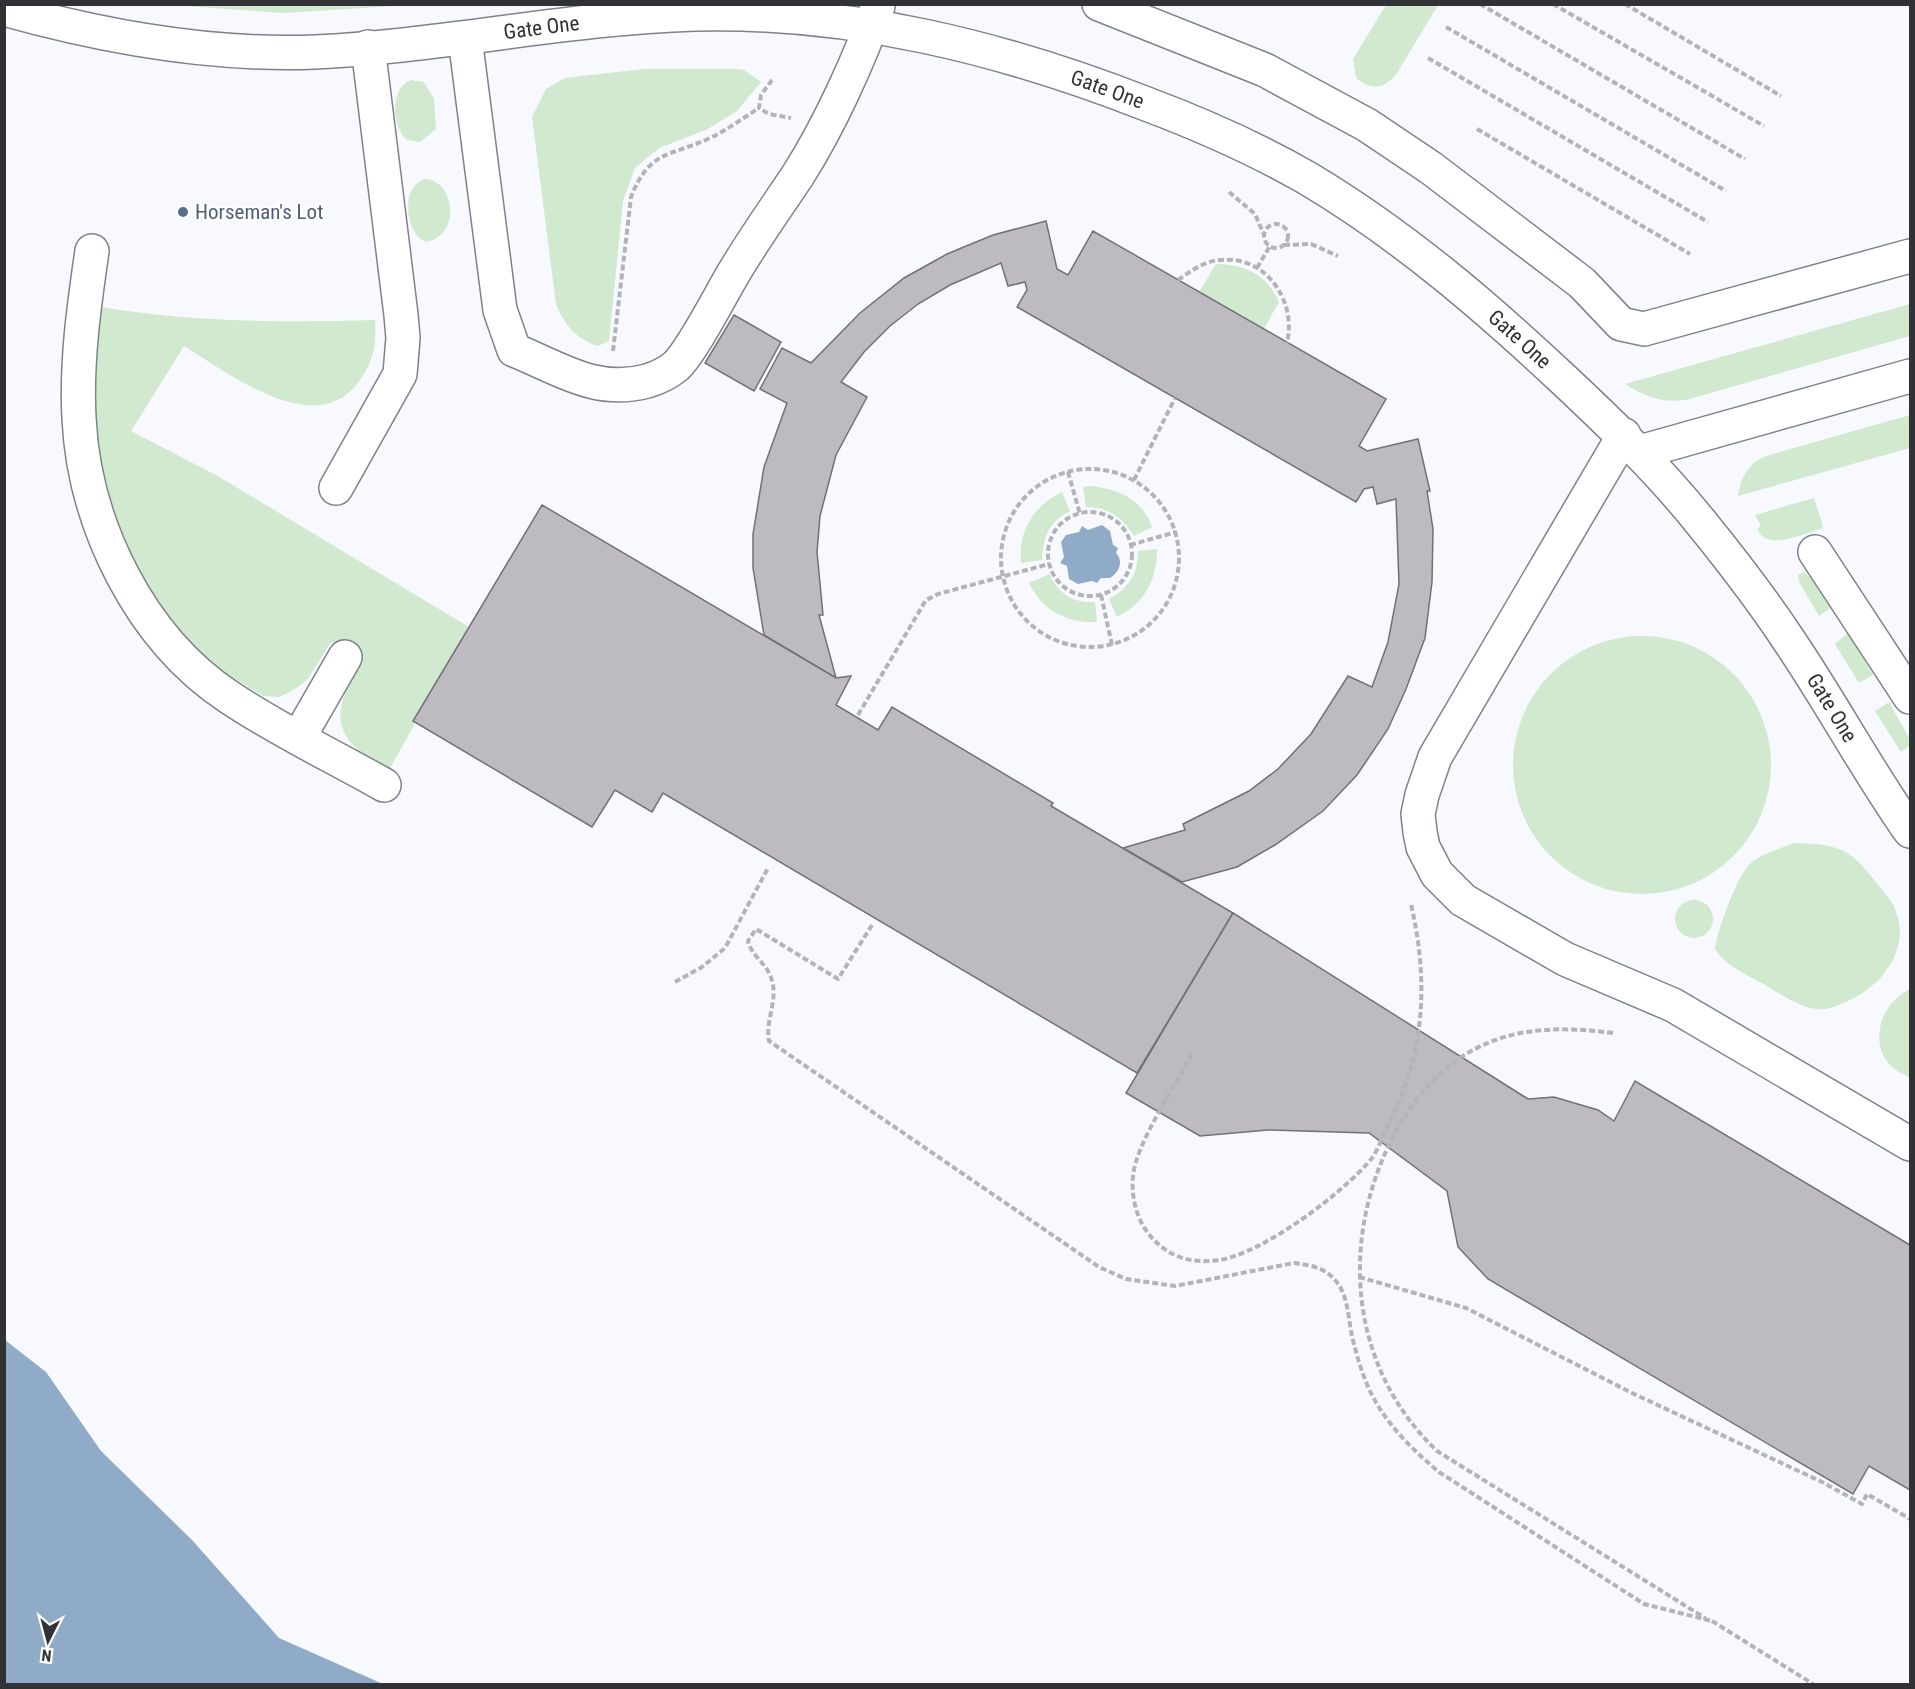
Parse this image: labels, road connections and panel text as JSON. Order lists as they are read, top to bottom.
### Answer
{
  "streets": {
    "street": ["Gate One"]
  },
  "places": ["Horseman's Lot"],
  "north": "bottom"
}
